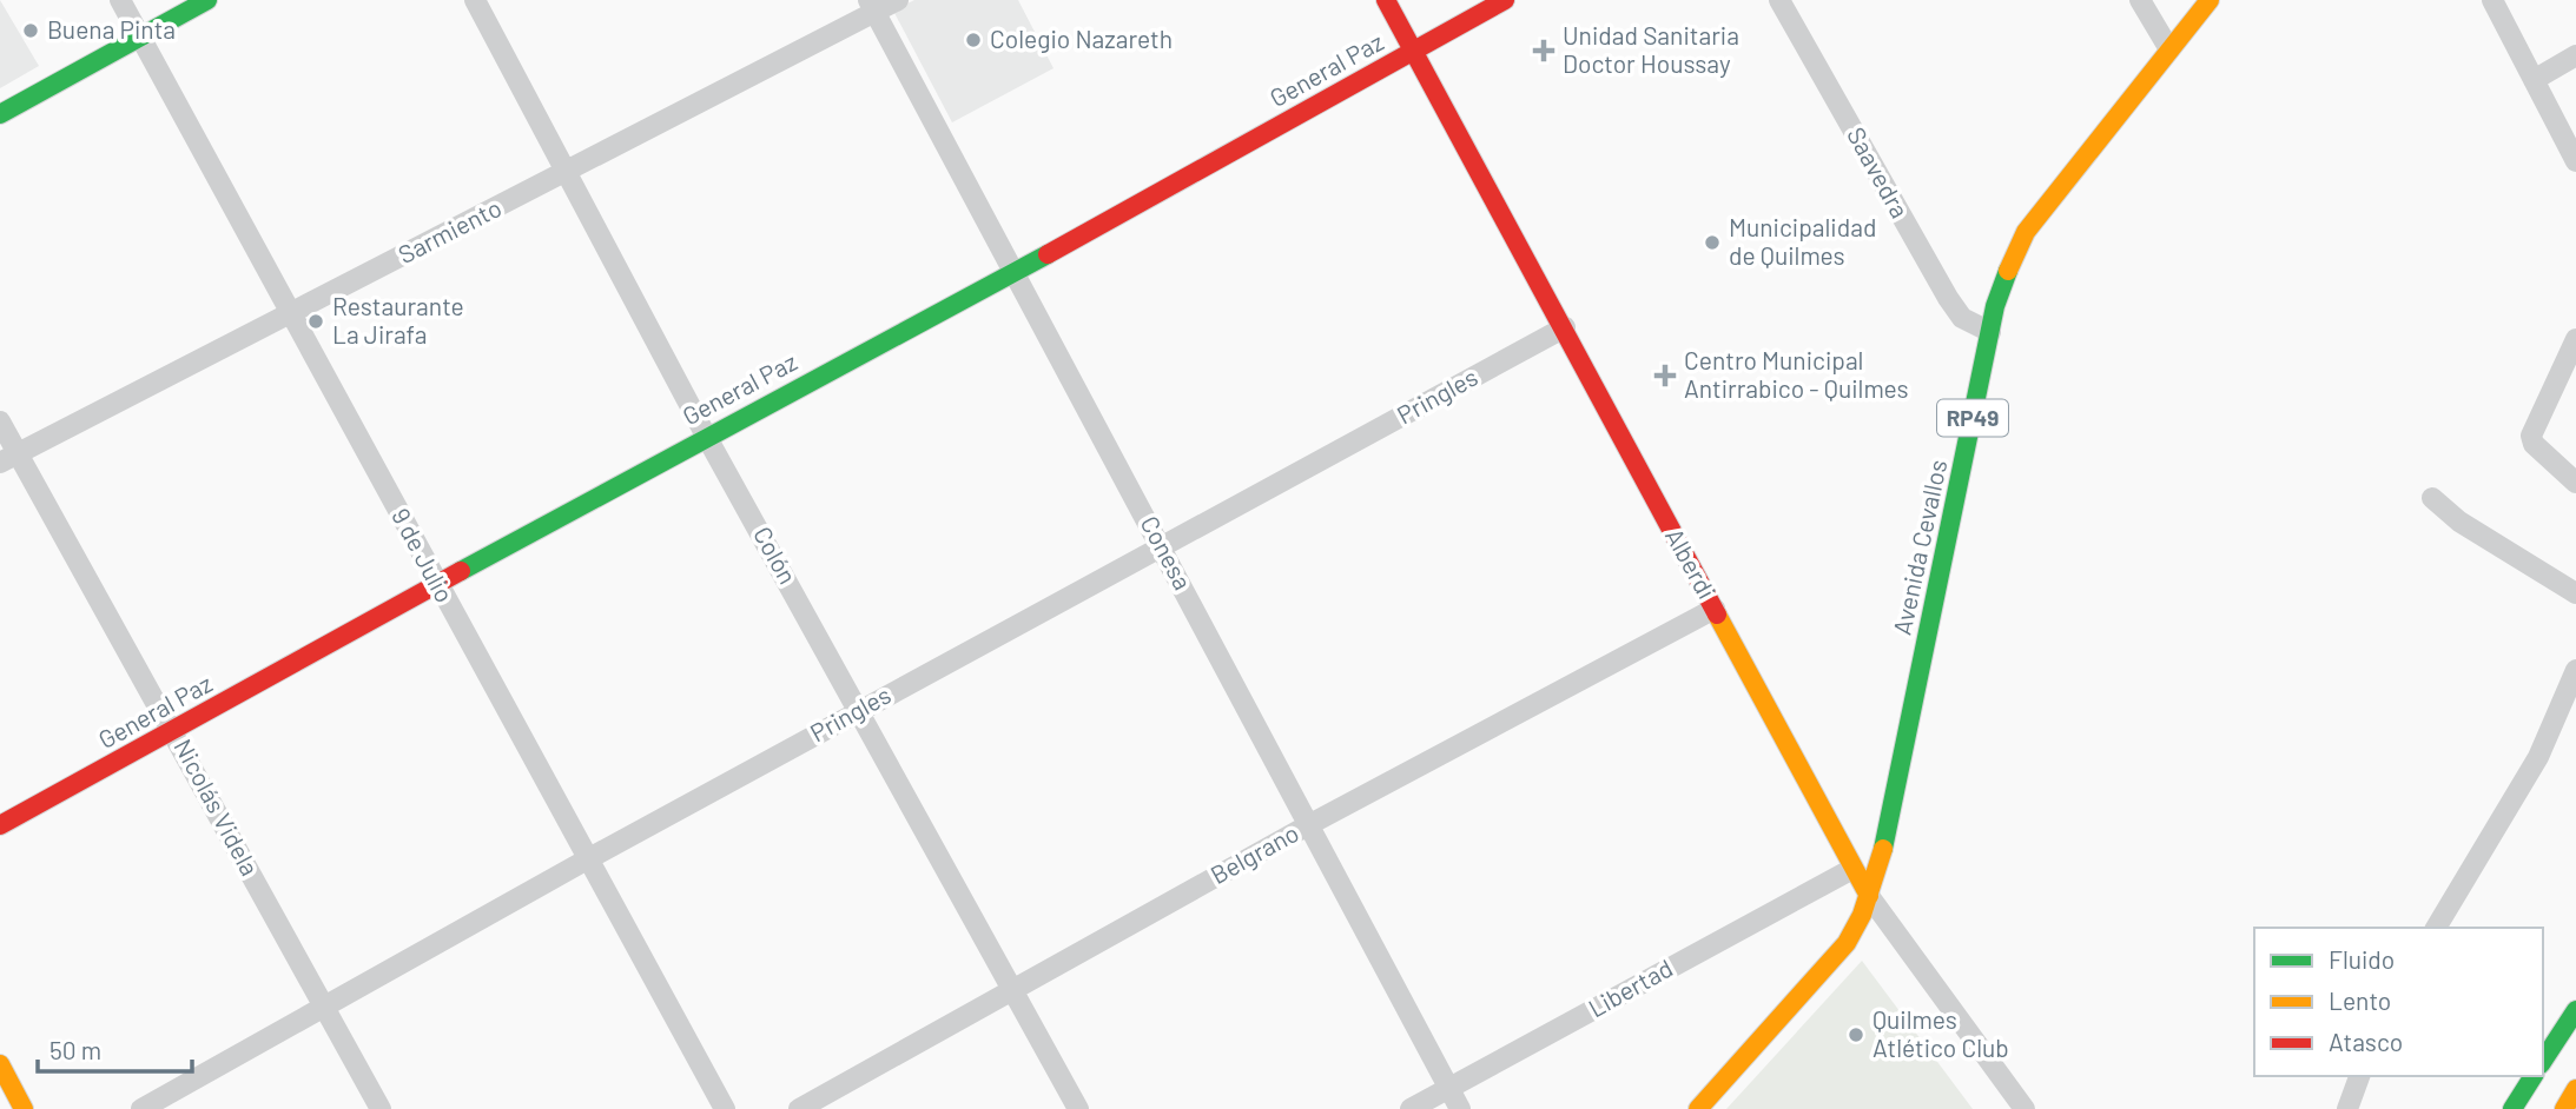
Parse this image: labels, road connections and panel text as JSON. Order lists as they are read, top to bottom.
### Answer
{
  "streets": {
    "main road": [
      "General Paz",
      "RP49",
      "Avenida Cevallos",
      "Alberdi"
    ],
    "street": [
      "Saavedra",
      "Sarmiento",
      "Pringles",
      "Conesa",
      "9 de Julio",
      "Colón",
      "Nicolás Videla",
      "Belgrano",
      "Libertad"
    ]
  },
  "crossings": [
    ["General Paz", "Conesa"],
    ["General Paz", "9 de Julio"],
    ["General Paz", "Colón"],
    ["General Paz", "Alberdi"],
    ["General Paz", "Nicolás Videla"],
    ["Saavedra", "Avenida Cevallos"],
    ["Sarmiento", "Conesa"],
    ["Sarmiento", "9 de Julio"],
    ["Sarmiento", "Colón"],
    ["Sarmiento", "Nicolás Videla"],
    ["Pringles", "Conesa"],
    ["Pringles", "9 de Julio"],
    ["Pringles", "Colón"],
    ["Pringles", "Alberdi"],
    ["Pringles", "Nicolás Videla"],
    ["Avenida Cevallos", "Alberdi"],
    ["Conesa", "Belgrano"],
    ["Conesa", "Libertad"],
    ["Colón", "Belgrano"],
    ["Alberdi", "Belgrano"],
    ["Alberdi", "Libertad"]
  ],
  "places": {
    "other": [
      "Buena Pinta",
      "Colegio Nazareth",
      "Municipalidad de Quilmes",
      "Restaurante La Jirafa",
      "Quilmes Atlético Club"
    ],
    "health": ["Unidad Sanitaria Doctor Houssay", "Centro Municipal Antirrabico - Quilmes"]
  },
  "legend": ["Fluido", "Lento", "Atasco"],
  "scale_bar": "50 m"
}
